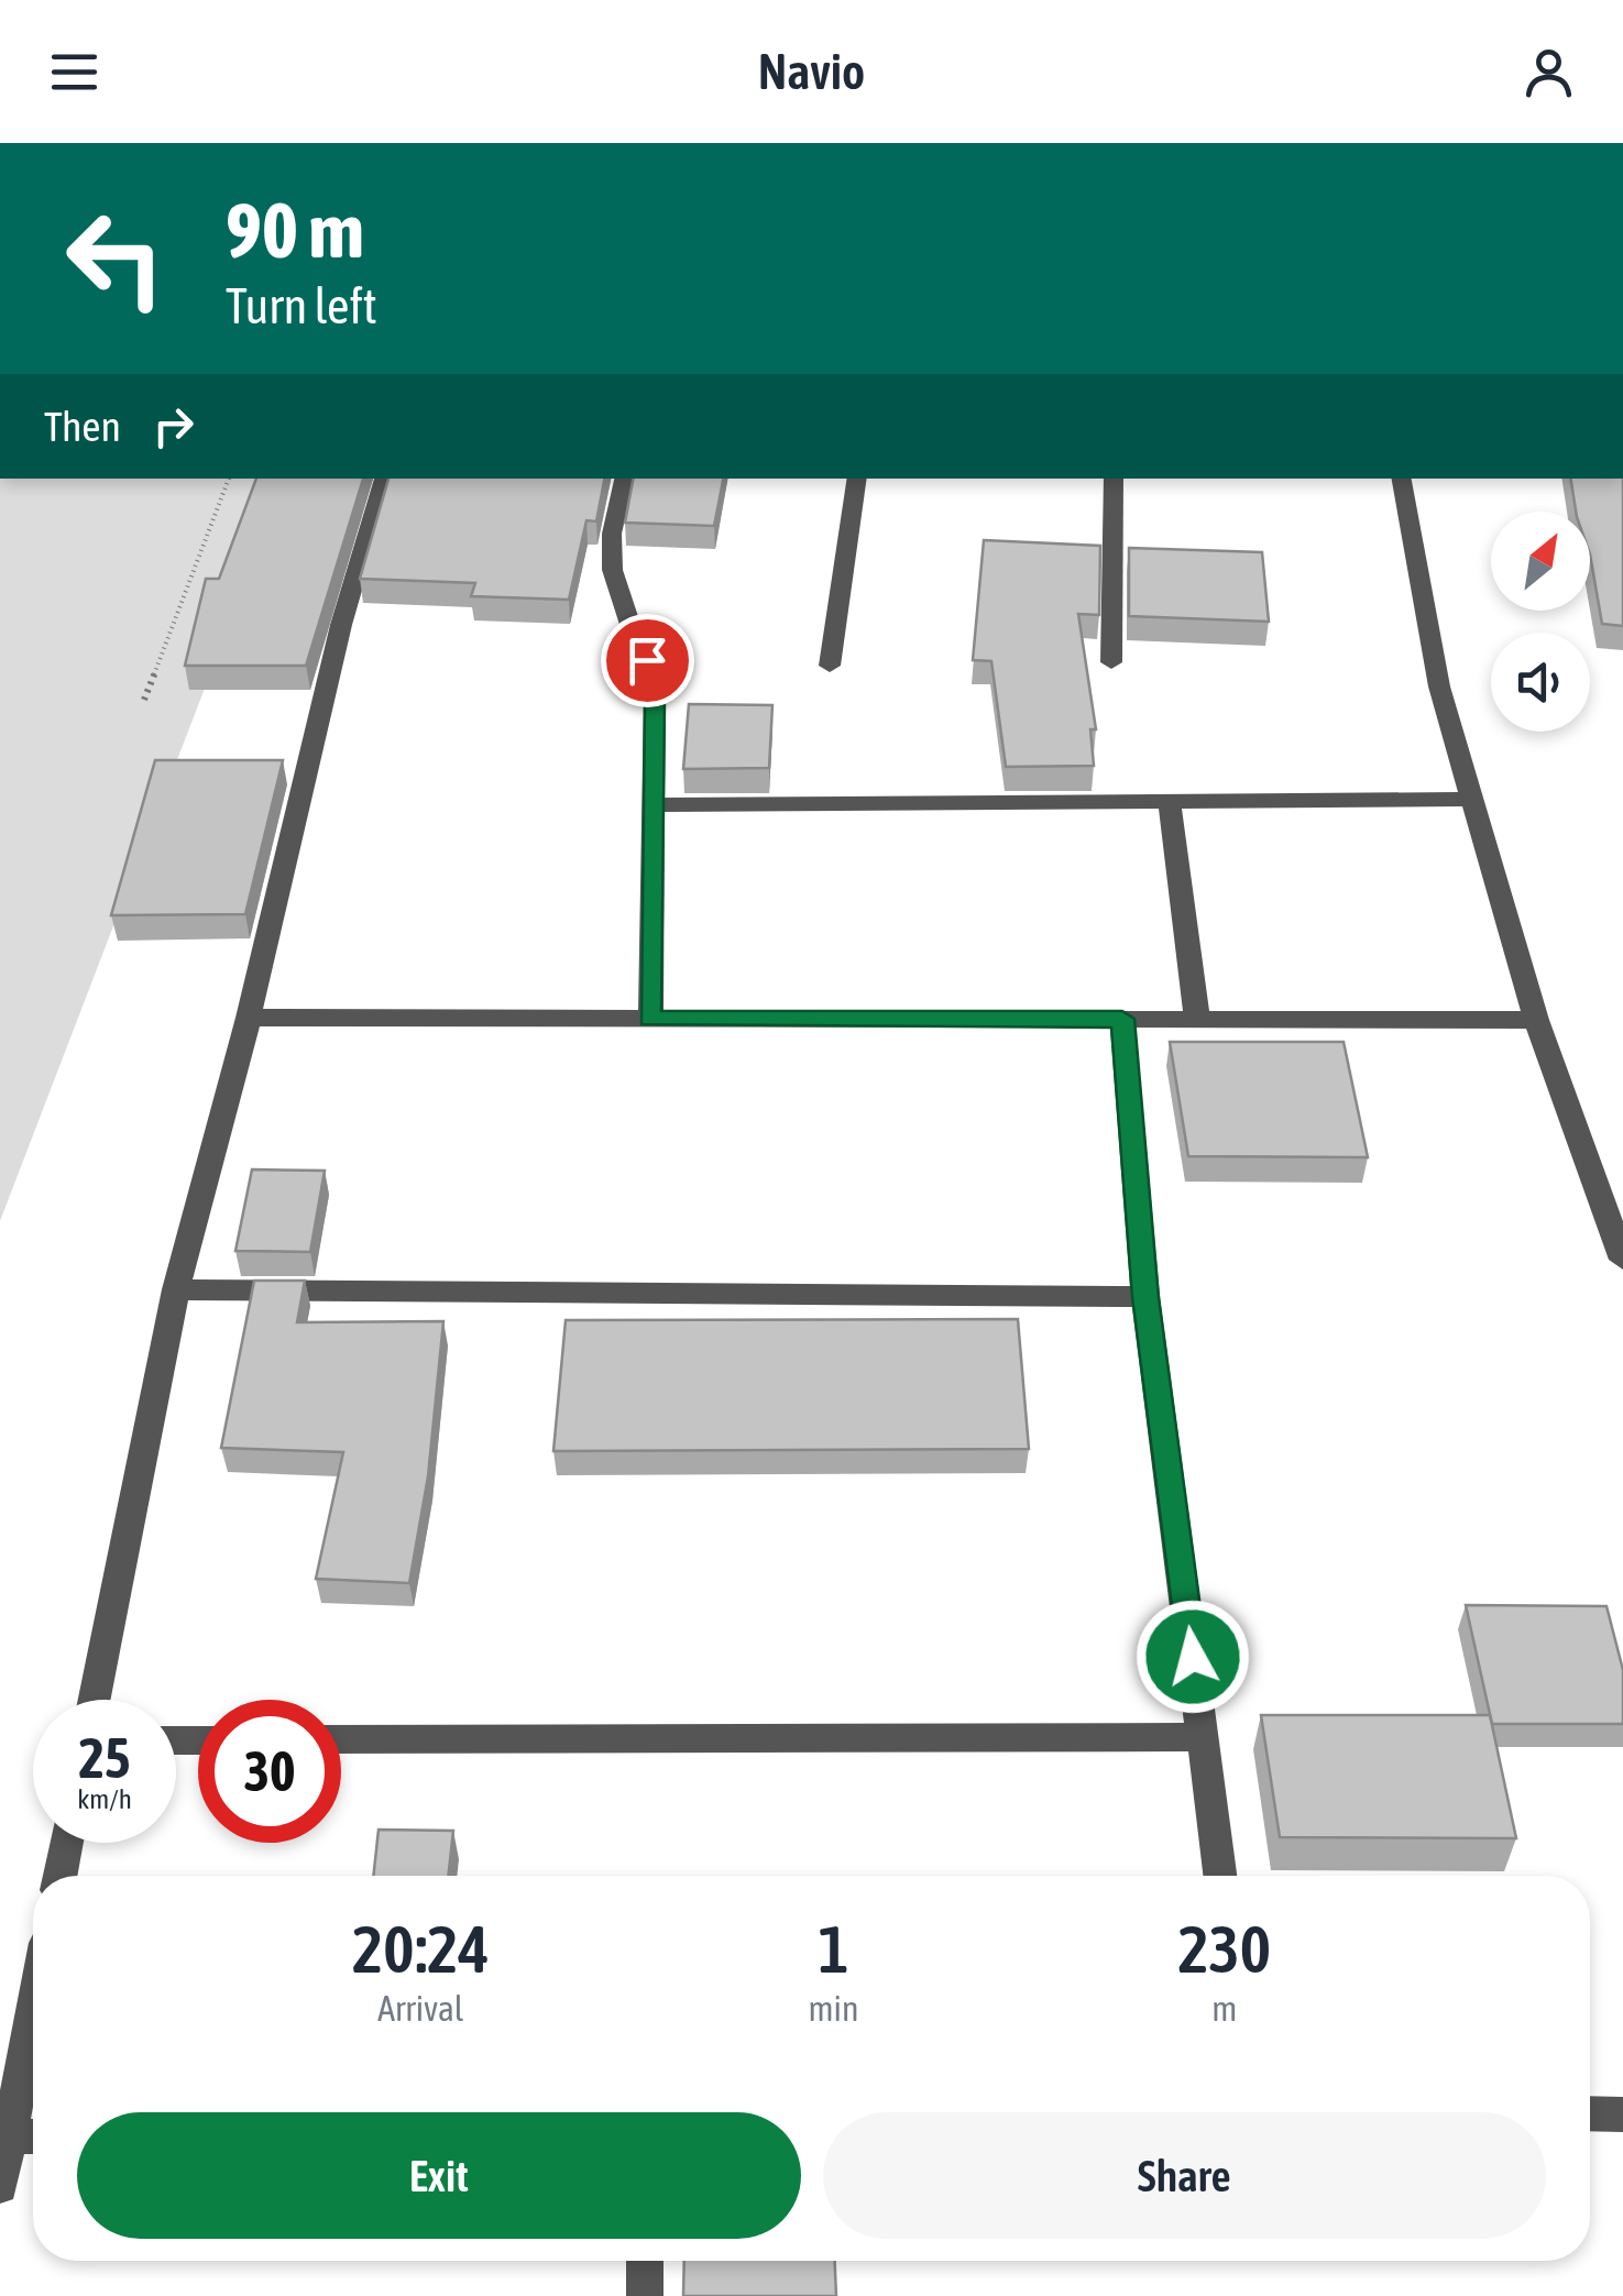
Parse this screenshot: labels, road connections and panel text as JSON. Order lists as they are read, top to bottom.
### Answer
{
  "north": "top right",
  "page": {
    "header": "Navio",
    "turn": ["90 m", "Turn left"],
    "then": "Then",
    "speed": "25 km/h",
    "limit": "30",
    "eta": [
      "20:24",
      "Arrival",
      "1",
      "min",
      "230",
      "m"
    ],
    "buttons": ["Exit", "Share"]
  }
}
